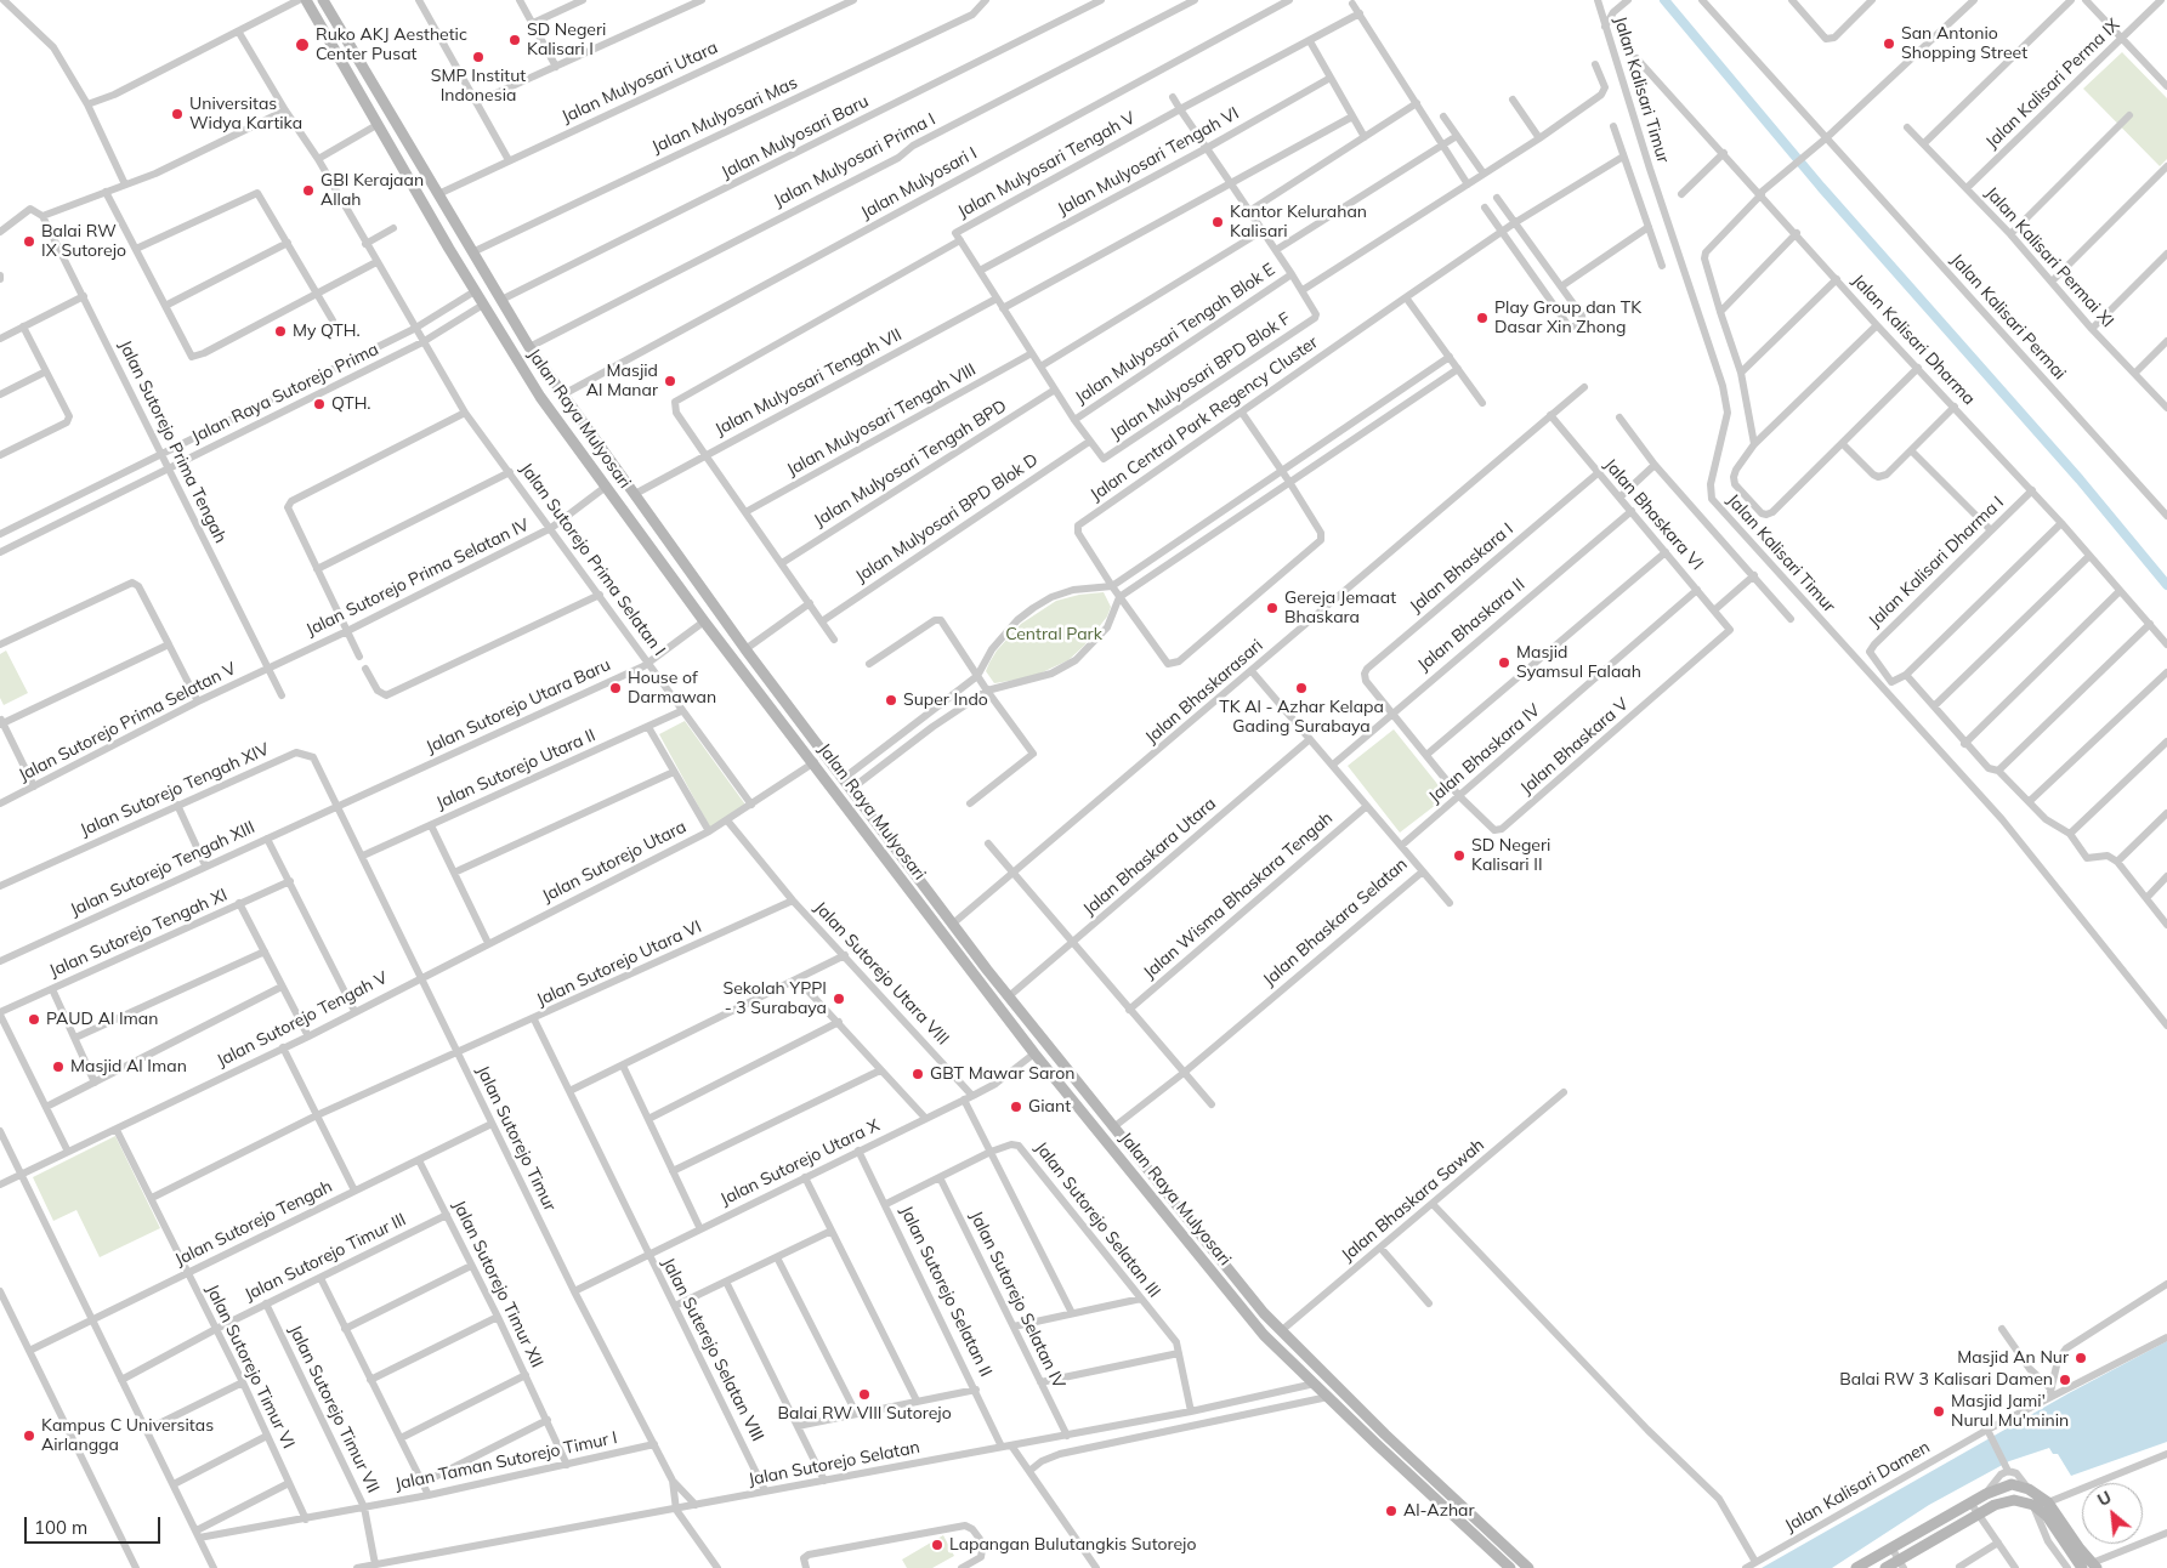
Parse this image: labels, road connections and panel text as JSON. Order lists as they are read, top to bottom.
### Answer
{
  "streets": {
    "main road": ["Jalan Raya Mulyosari"],
    "street": [
      "Jalan Mulyosari Utara",
      "Jalan Kalisari Perma IX",
      "Jalan Kalisari Timur",
      "Jalan Mulyosari Mas",
      "Jalan Mulyosari Baru",
      "Jalan Mulyosari Prima I",
      "Jalan Mulyosari Tengah VI",
      "Jalan Mulyosari Tengah V",
      "Jalan Mulyosari I",
      "Jalan Kalisari Permai XI",
      "Jalan Kalisari Permai",
      "Jalan Mulyosari Tengah Blok E",
      "Jalan Kalisari Dharma",
      "Jalan Mulyosari BPD Blok F",
      "Jalan Mulyosari Tengah VII",
      "Jalan Raya Sutorejo Prima",
      "Jalan Central Park Regency Cluster",
      "Jalan Mulyosari Tengah VIII",
      "Jalan Sutorejo Prima Tengah",
      "Jalan Mulyosari Tengah BPD",
      "Jalan Bhaskara VI",
      "Jalan Mulyosari BPD Blok D",
      "Jalan Sutorejo Prima Selatan I",
      "Jalan Kalisari Dharma I",
      "Jalan Bhaskara I",
      "Jalan Sutorejo Prima Selatan IV",
      "Jalan Bhaskara II",
      "Jalan Bhaskarasari",
      "Jalan Sutorejo Utara Baru",
      "Jalan Sutorejo Prima Selatan V",
      "Jalan Bhaskara V",
      "Jalan Bhaskara IV",
      "Jalan Sutorejo Utara II",
      "Jalan Sutorejo Tengah XIV",
      "Jalan Bhaskara Utara",
      "Jalan Sutorejo Utara",
      "Jalan Sutorejo Tengah XIII",
      "Jalan Wisma Bhaskara Tengah",
      "Jalan Bhaskara Selatan",
      "Jalan Sutorejo Tengah XI",
      "Jalan Sutorejo Utara VI",
      "Jalan Sutorejo Utara VIII",
      "Jalan Sutorejo Tengah V",
      "Jalan Sutorejo Timur",
      "Jalan Sutorejo Utara X",
      "Jalan Bhaskara Sawah",
      "Jalan Sutorejo Selatan III",
      "Jalan Sutorejo Tengah",
      "Jalan Sutorejo Timur III",
      "Jalan Sutorejo Timur XII",
      "Jalan Sutorejo Selatan II",
      "Jalan Sutorejo Selatan IV",
      "Jalan Suterejo Selatan VIII",
      "Jalan Sutorejo Timur VI",
      "Jalan Sutorejo Timur VII",
      "Jalan Taman Sutorejo Timur I",
      "Jalan Sutorejo Selatan",
      "Jalan Kalisari Damen"
    ]
  },
  "crossings": [
    ["Jalan Mulyosari Utara", "Jalan Raya Mulyosari"],
    ["Jalan Kalisari Perma IX", "Jalan Kalisari Permai XI"],
    ["Jalan Mulyosari Mas", "Jalan Raya Mulyosari"],
    ["Jalan Mulyosari Baru", "Jalan Raya Mulyosari"],
    ["Jalan Mulyosari Prima I", "Jalan Raya Mulyosari"],
    ["Jalan Mulyosari Tengah VI", "Jalan Mulyosari BPD Blok F"],
    ["Jalan Mulyosari Tengah V", "Jalan Mulyosari BPD Blok F"],
    ["Jalan Mulyosari Tengah V", "Jalan Mulyosari Tengah VII"],
    ["Jalan Mulyosari I", "Jalan Raya Mulyosari"],
    ["Jalan Mulyosari Tengah Blok E", "Jalan Mulyosari BPD Blok F"],
    ["Jalan Kalisari Dharma", "Jalan Kalisari Dharma I"],
    ["Jalan Mulyosari BPD Blok F", "Jalan Mulyosari Tengah VII"],
    ["Jalan Mulyosari BPD Blok F", "Jalan Mulyosari Tengah VIII"],
    ["Jalan Mulyosari BPD Blok F", "Jalan Mulyosari Tengah BPD"],
    ["Jalan Mulyosari BPD Blok F", "Jalan Mulyosari BPD Blok D"],
    ["Jalan Mulyosari Tengah VII", "Jalan Raya Mulyosari"],
    ["Jalan Raya Sutorejo Prima", "Jalan Raya Mulyosari"],
    ["Jalan Raya Sutorejo Prima", "Jalan Sutorejo Prima Tengah"],
    ["Jalan Raya Sutorejo Prima", "Jalan Sutorejo Prima Selatan I"],
    ["Jalan Raya Mulyosari", "Jalan Sutorejo Prima Selatan IV"],
    ["Jalan Raya Mulyosari", "Jalan Bhaskarasari"],
    ["Jalan Raya Mulyosari", "Jalan Sutorejo Utara Baru"],
    ["Jalan Raya Mulyosari", "Jalan Bhaskara Utara"],
    ["Jalan Raya Mulyosari", "Jalan Sutorejo Utara"],
    ["Jalan Raya Mulyosari", "Jalan Bhaskara Selatan"],
    ["Jalan Raya Mulyosari", "Jalan Sutorejo Utara X"],
    ["Jalan Raya Mulyosari", "Jalan Bhaskara Sawah"],
    ["Jalan Raya Mulyosari", "Jalan Sutorejo Selatan"],
    ["Jalan Sutorejo Prima Tengah", "Jalan Sutorejo Prima Selatan IV"],
    ["Jalan Sutorejo Prima Tengah", "Jalan Sutorejo Prima Selatan V"],
    ["Jalan Bhaskara VI", "Jalan Bhaskara I"],
    ["Jalan Bhaskara VI", "Jalan Bhaskara II"],
    ["Jalan Bhaskara VI", "Jalan Bhaskarasari"],
    ["Jalan Bhaskara VI", "Jalan Bhaskara V"],
    ["Jalan Bhaskara VI", "Jalan Bhaskara IV"],
    ["Jalan Sutorejo Prima Selatan I", "Jalan Sutorejo Prima Selatan IV"],
    ["Jalan Sutorejo Prima Selatan I", "Jalan Sutorejo Utara Baru"],
    ["Jalan Sutorejo Prima Selatan I", "Jalan Sutorejo Utara II"],
    ["Jalan Sutorejo Prima Selatan I", "Jalan Sutorejo Utara"],
    ["Jalan Bhaskara I", "Jalan Bhaskara II"],
    ["Jalan Bhaskara I", "Jalan Bhaskara V"],
    ["Jalan Bhaskara I", "Jalan Bhaskara IV"],
    ["Jalan Sutorejo Prima Selatan IV", "Jalan Sutorejo Prima Selatan V"],
    ["Jalan Bhaskara II", "Jalan Bhaskara Selatan"],
    ["Jalan Bhaskarasari", "Jalan Bhaskara Selatan"],
    ["Jalan Sutorejo Utara Baru", "Jalan Sutorejo Tengah XIV"],
    ["Jalan Sutorejo Utara Baru", "Jalan Sutorejo Tengah XIII"],
    ["Jalan Sutorejo Utara Baru", "Jalan Sutorejo Timur"],
    ["Jalan Bhaskara IV", "Jalan Bhaskara Selatan"],
    ["Jalan Sutorejo Tengah XIV", "Jalan Sutorejo Tengah XIII"],
    ["Jalan Sutorejo Tengah XIV", "Jalan Sutorejo Timur"],
    ["Jalan Bhaskara Utara", "Jalan Bhaskara Selatan"],
    ["Jalan Sutorejo Utara", "Jalan Sutorejo Utara VIII"],
    ["Jalan Sutorejo Utara", "Jalan Sutorejo Tengah V"],
    ["Jalan Sutorejo Utara", "Jalan Sutorejo Timur"],
    ["Jalan Sutorejo Tengah XIII", "Jalan Sutorejo Timur"],
    ["Jalan Wisma Bhaskara Tengah", "Jalan Bhaskara Selatan"],
    ["Jalan Sutorejo Tengah XI", "Jalan Sutorejo Tengah V"],
    ["Jalan Sutorejo Utara VI", "Jalan Sutorejo Utara VIII"],
    ["Jalan Sutorejo Utara VI", "Jalan Sutorejo Timur"],
    ["Jalan Sutorejo Utara VI", "Jalan Suterejo Selatan VIII"],
    ["Jalan Sutorejo Utara VI", "Jalan Sutorejo Timur VI"],
    ["Jalan Sutorejo Utara VIII", "Jalan Sutorejo Utara X"],
    ["Jalan Sutorejo Utara VIII", "Jalan Sutorejo Selatan III"],
    ["Jalan Sutorejo Tengah V", "Jalan Sutorejo Timur"],
    ["Jalan Sutorejo Tengah V", "Jalan Sutorejo Timur VI"],
    ["Jalan Sutorejo Timur", "Jalan Sutorejo Utara X"],
    ["Jalan Sutorejo Timur", "Jalan Sutorejo Tengah"],
    ["Jalan Sutorejo Timur", "Jalan Taman Sutorejo Timur I"],
    ["Jalan Sutorejo Timur", "Jalan Sutorejo Selatan"],
    ["Jalan Sutorejo Utara X", "Jalan Sutorejo Selatan II"],
    ["Jalan Sutorejo Utara X", "Jalan Suterejo Selatan VIII"],
    ["Jalan Sutorejo Selatan III", "Jalan Sutorejo Selatan II"],
    ["Jalan Sutorejo Selatan III", "Jalan Sutorejo Selatan IV"],
    ["Jalan Sutorejo Selatan III", "Jalan Sutorejo Selatan"],
    ["Jalan Sutorejo Tengah", "Jalan Sutorejo Timur XII"],
    ["Jalan Sutorejo Tengah", "Jalan Sutorejo Timur VI"],
    ["Jalan Sutorejo Timur III", "Jalan Sutorejo Timur XII"],
    ["Jalan Sutorejo Timur III", "Jalan Sutorejo Timur VI"],
    ["Jalan Sutorejo Timur III", "Jalan Sutorejo Timur VII"],
    ["Jalan Sutorejo Timur XII", "Jalan Taman Sutorejo Timur I"],
    ["Jalan Sutorejo Selatan II", "Jalan Sutorejo Selatan"],
    ["Jalan Sutorejo Selatan IV", "Jalan Sutorejo Selatan"],
    ["Jalan Suterejo Selatan VIII", "Jalan Sutorejo Selatan"],
    ["Jalan Sutorejo Timur VI", "Jalan Taman Sutorejo Timur I"],
    ["Jalan Sutorejo Timur VII", "Jalan Taman Sutorejo Timur I"],
    ["Jalan Sutorejo Timur VII", "Jalan Sutorejo Selatan"]
  ],
  "parks": ["Central Park"],
  "places": [
    "SD Negeri Kalisari I",
    "San Antonio Shopping Street",
    "Ruko AKJ Aesthetic Center Pusat",
    "SMP Institut Indonesia",
    "Universitas Widya Kartika",
    "GBI Kerajaan Allah",
    "Kantor Kelurahan Kalisari",
    "Balai RW IX Sutorejo",
    "Play Group dan TK Dasar Xin Zhong",
    "My QTH.",
    "Masjid Al Manar",
    "QTH.",
    "Gereja Jemaat Bhaskara",
    "Masjid Syamsul Falaah",
    "House of Darmawan",
    "TK Al - Azhar Kelapa Gading Surabaya",
    "Super Indo",
    "SD Negeri Kalisari II",
    "Sekolah YPPI - 3 Surabaya",
    "PAUD Al Iman",
    "Masjid Al Iman",
    "GBT Mawar Saron",
    "Giant",
    "Masjid An Nur",
    "Balai RW 3 Kalisari Damen",
    "Balai RW VIII Sutorejo",
    "Masjid Jami' Nurul Mu'minin",
    "Kampus C Universitas Airlangga",
    "Al-Azhar",
    "Lapangan Bulutangkis Sutorejo"
  ],
  "scale_bar": "100 m",
  "north": "top left"
}
